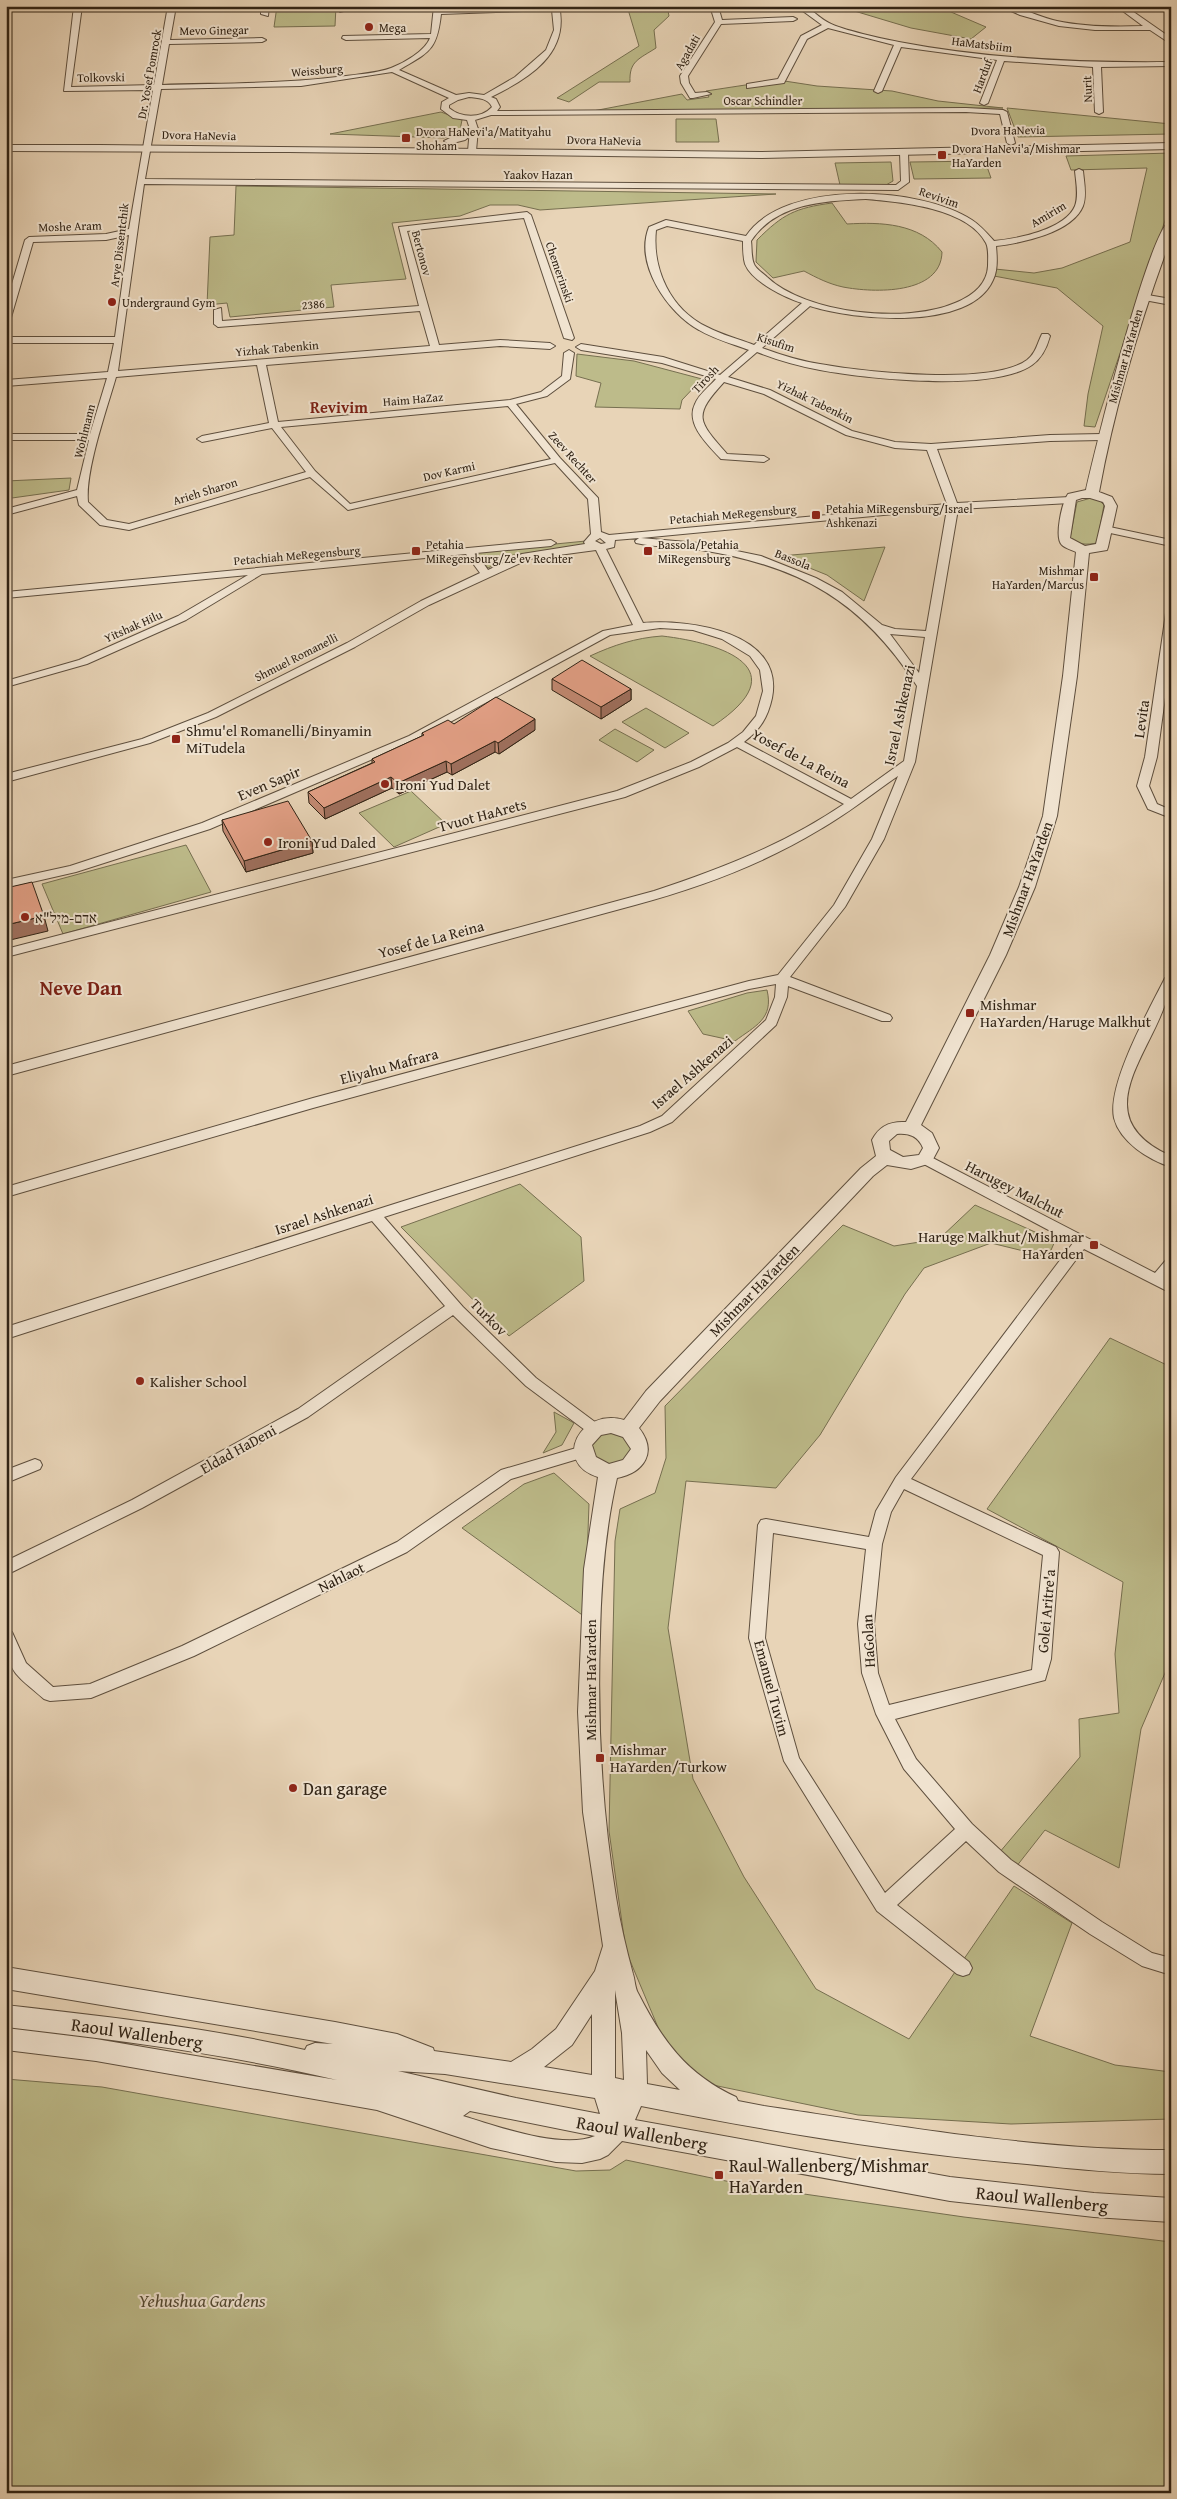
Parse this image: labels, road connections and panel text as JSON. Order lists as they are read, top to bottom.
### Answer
{
  "streets": {
    "street": [
      "Mevo Ginegar",
      "HaMatsbiim",
      "Agadati",
      "Weissburg",
      "Dr. Yosef Pomrock",
      "Harduf",
      "Tolkovski",
      "Nurit",
      "Oscar Schindler",
      "Dvora HaNevia",
      "Yaakov Hazan",
      "Revivim",
      "Amirim",
      "Moshe Aram",
      "Arye Dissentchik",
      "Bertonov",
      "Chemerinski",
      "2386",
      "Kisufim",
      "Yizhak Tabenkin",
      "Mishmar HaYarden",
      "Tirosh",
      "Haim HaZaz",
      "Wohlmann",
      "Zeev Rechter",
      "Dov Karmi",
      "Arieh Sharon",
      "Petachiah MeRegensburg",
      "Bassola",
      "Yitshak Hilu",
      "Shmuel Romanelli",
      "Israel Ashkenazi",
      "Levita",
      "Yosef de La Reina",
      "Even Sapir",
      "Tvuot HaArets",
      "Eliyahu Mafrara",
      "Harugey Malchut",
      "Turkov",
      "Eldad HaDeni",
      "Nahlaot",
      "Golei Aritre'a",
      "HaGolan",
      "Emanuel Tuvim",
      "Raoul Wallenberg"
    ]
  },
  "crossings": [
    ["Mevo Ginegar", "Dr. Yosef Pomrock"],
    ["HaMatsbiim", "Harduf"],
    ["HaMatsbiim", "Nurit"],
    ["Weissburg", "Dr. Yosef Pomrock"],
    ["Weissburg", "Tolkovski"],
    ["Dr. Yosef Pomrock", "Tolkovski"],
    ["Dr. Yosef Pomrock", "Dvora HaNevia"],
    ["Dr. Yosef Pomrock", "Arye Dissentchik"],
    ["Oscar Schindler", "Dvora HaNevia"],
    ["Dvora HaNevia", "Yaakov Hazan"],
    ["Dvora HaNevia", "Arye Dissentchik"],
    ["Yaakov Hazan", "Arye Dissentchik"],
    ["Revivim", "Amirim"],
    ["Revivim", "Kisufim"],
    ["Moshe Aram", "Arye Dissentchik"],
    ["Arye Dissentchik", "Yizhak Tabenkin"],
    ["Arye Dissentchik", "Wohlmann"],
    ["Bertonov", "Chemerinski"],
    ["Bertonov", "2386"],
    ["Bertonov", "Yizhak Tabenkin"],
    ["Chemerinski", "Yizhak Tabenkin"],
    ["Kisufim", "Tirosh"],
    ["Yizhak Tabenkin", "Mishmar HaYarden"],
    ["Yizhak Tabenkin", "Tirosh"],
    ["Yizhak Tabenkin", "Haim HaZaz"],
    ["Yizhak Tabenkin", "Wohlmann"],
    ["Yizhak Tabenkin", "Israel Ashkenazi"],
    ["Mishmar HaYarden", "Petachiah MeRegensburg"],
    ["Mishmar HaYarden", "Harugey Malchut"],
    ["Mishmar HaYarden", "Turkov"],
    ["Mishmar HaYarden", "Nahlaot"],
    ["Mishmar HaYarden", "Raoul Wallenberg"],
    ["Haim HaZaz", "Zeev Rechter"],
    ["Wohlmann", "Arieh Sharon"],
    ["Zeev Rechter", "Dov Karmi"],
    ["Zeev Rechter", "Petachiah MeRegensburg"],
    ["Zeev Rechter", "Shmuel Romanelli"],
    ["Dov Karmi", "Arieh Sharon"],
    ["Petachiah MeRegensburg", "Bassola"],
    ["Petachiah MeRegensburg", "Yitshak Hilu"],
    ["Petachiah MeRegensburg", "Shmuel Romanelli"],
    ["Petachiah MeRegensburg", "Israel Ashkenazi"],
    ["Bassola", "Israel Ashkenazi"],
    ["Israel Ashkenazi", "Yosef de La Reina"],
    ["Israel Ashkenazi", "Eliyahu Mafrara"],
    ["Israel Ashkenazi", "Turkov"],
    ["Yosef de La Reina", "Tvuot HaArets"],
    ["Even Sapir", "Tvuot HaArets"],
    ["Harugey Malchut", "HaGolan"],
    ["Turkov", "Eldad HaDeni"],
    ["Turkov", "Nahlaot"],
    ["Golei Aritre'a", "HaGolan"],
    ["HaGolan", "Emanuel Tuvim"]
  ],
  "districts": ["Revivim", "Neve Dan"],
  "parks": ["Yehushua Gardens"],
  "places": {
    "other": [
      "Mega",
      "Undergraund Gym",
      "Ironi Yud Dalet",
      "Ironi Yud Daled",
      "אדם-מיל\"א",
      "Kalisher School",
      "Dan garage"
    ],
    "transit": [
      "Dvora HaNevi'a/Matityahu Shoham",
      "Dvora HaNevi'a/Mishmar HaYarden",
      "Petahia MiRegensburg/Israel Ashkenazi",
      "Petahia MiRegensburg/Ze'ev Rechter",
      "Bassola/Petahia MiRegensburg",
      "Mishmar HaYarden/Marcus",
      "Shmu'el Romanelli/Binyamin MiTudela",
      "Mishmar HaYarden/Haruge Malkhut",
      "Haruge Malkhut/Mishmar HaYarden",
      "Mishmar HaYarden/Turkow",
      "Raul Wallenberg/Mishmar HaYarden"
    ]
  }
}
